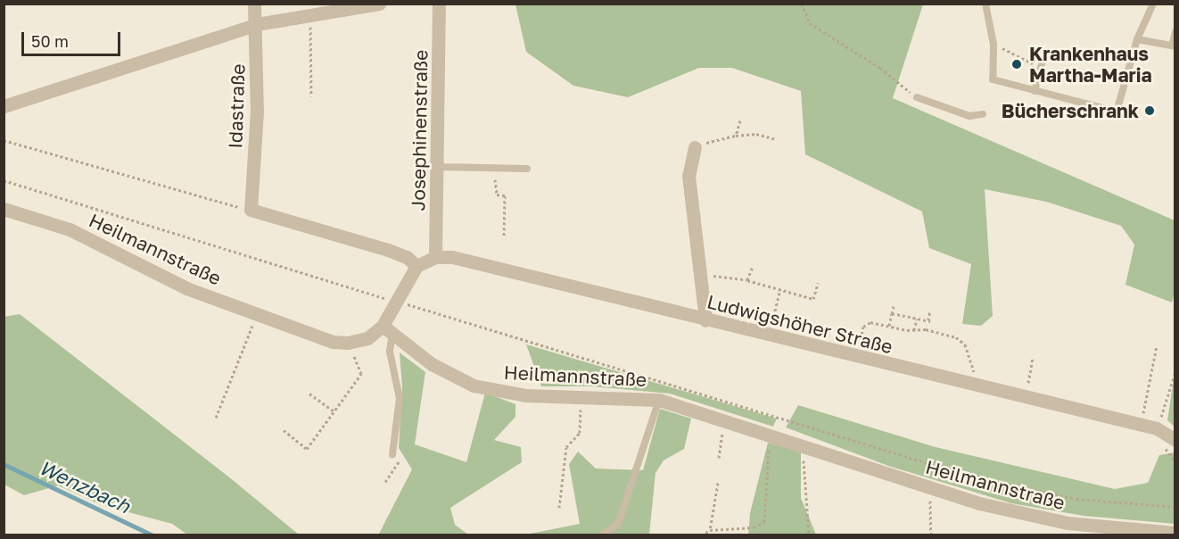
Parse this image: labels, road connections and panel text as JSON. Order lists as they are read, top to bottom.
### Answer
{
  "streets": {
    "street": [
      "Idastraße",
      "Josephinenstraße",
      "Heilmannstraße",
      "Ludwigshöher Straße"
    ]
  },
  "crossings": [
    ["Josephinenstraße", "Ludwigshöher Straße"]
  ],
  "water": ["Wenzbach"],
  "places": ["Krankenhaus Martha-Maria", "Bücherschrank"],
  "scale_bar": "50 m"
}
